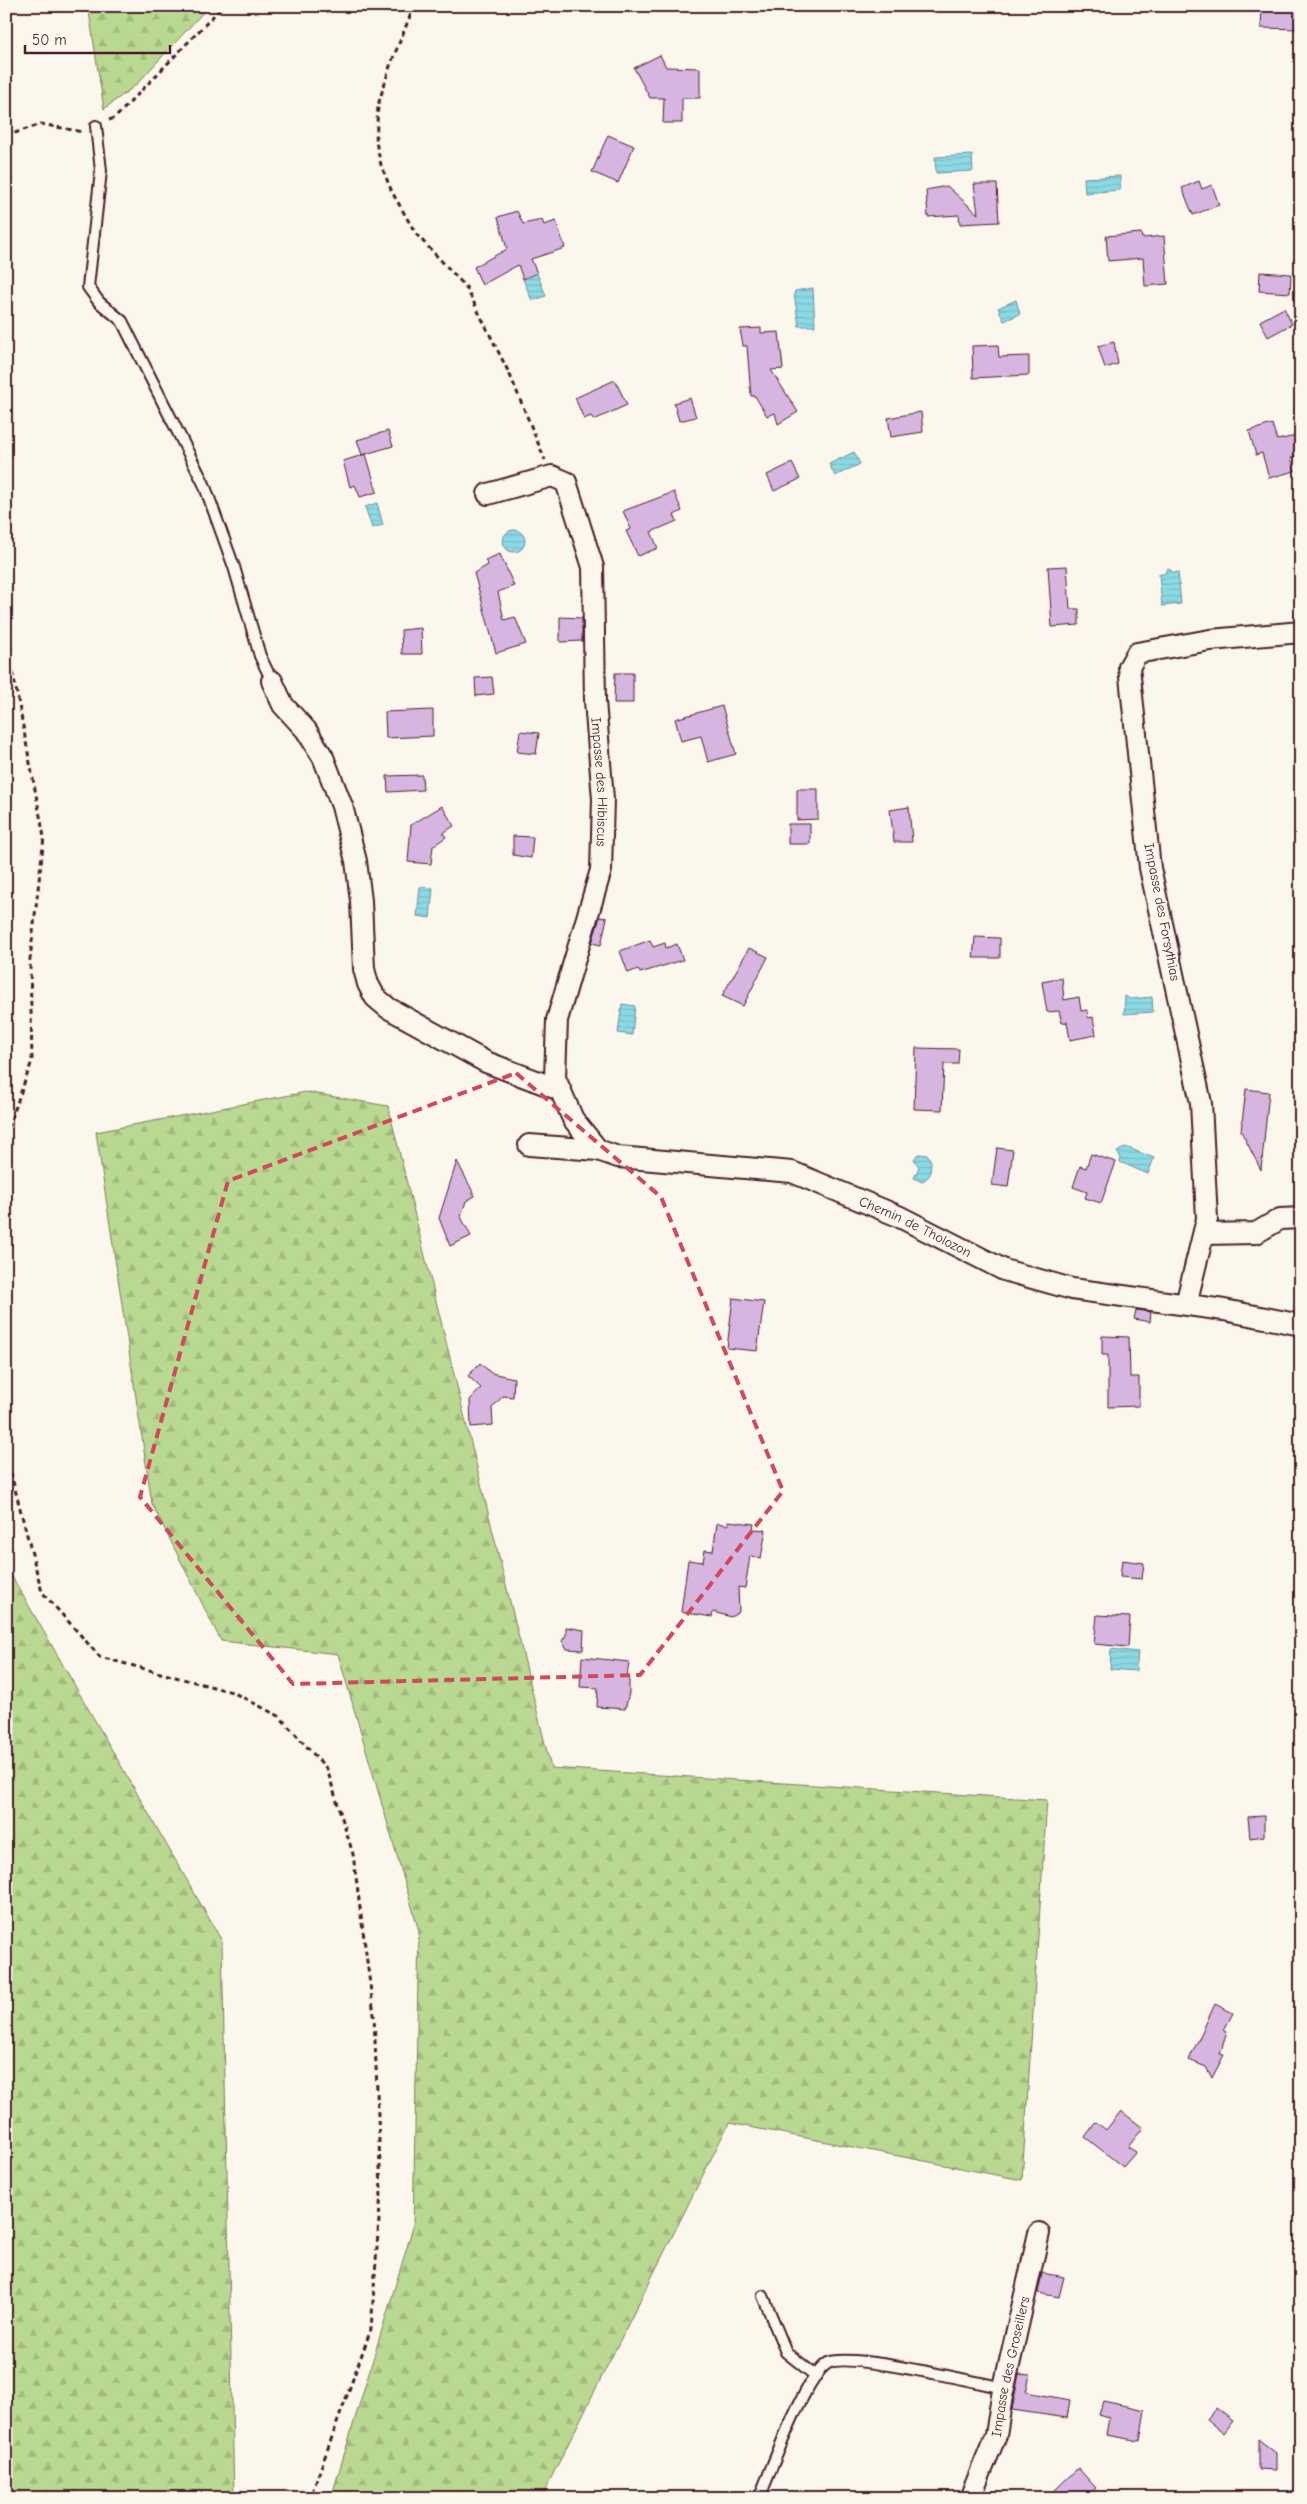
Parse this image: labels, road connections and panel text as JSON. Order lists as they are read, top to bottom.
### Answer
{
  "streets": {
    "street": [
      "Impasse des Hibiscus",
      "Impasse des Forsythias",
      "Chemin de Tholozon",
      "Impasse des Groseillers"
    ]
  },
  "crossings": [
    ["Impasse des Hibiscus", "Chemin de Tholozon"],
    ["Impasse des Forsythias", "Chemin de Tholozon"]
  ],
  "scale_bar": "50 m"
}
